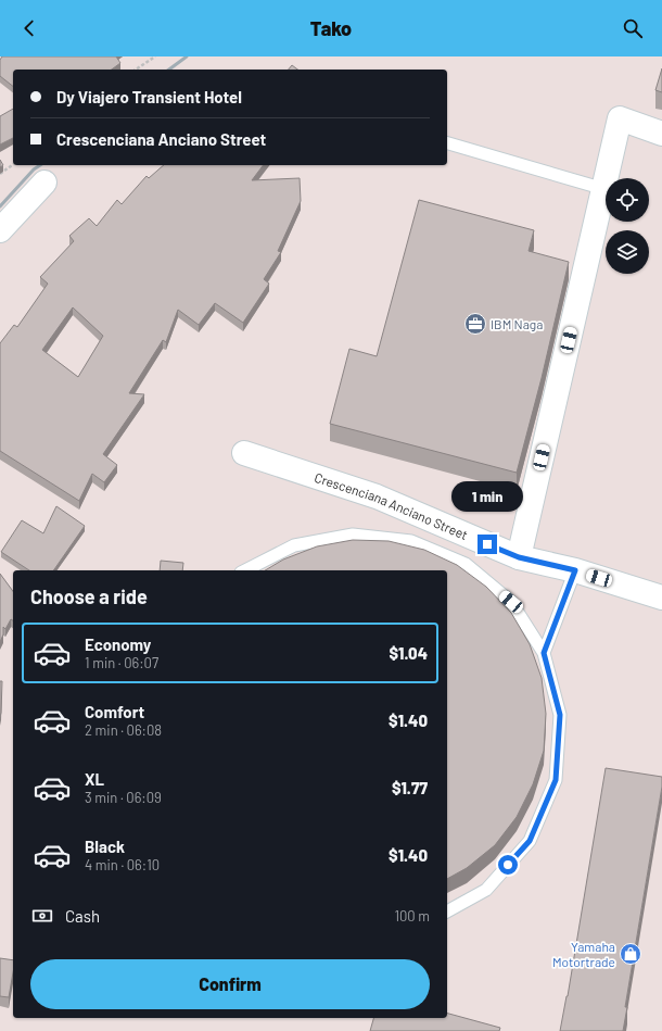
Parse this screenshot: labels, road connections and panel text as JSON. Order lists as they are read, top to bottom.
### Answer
{
  "streets": {
    "street": ["Crescenciana Anciano Street"]
  },
  "places": {
    "office": ["IBM Naga"],
    "shop": ["Yamaha Motortrade"]
  },
  "page": {
    "header": "Tako",
    "banner": ["Dy Viajero Transient Hotel", "Crescenciana Anciano Street"],
    "bubble": "1 min",
    "heading": "Choose a ride",
    "list": [
      {
        "name": "Economy",
        "note": "1 min · 06:07",
        "value": "$1.04"
      },
      {
        "name": "Comfort",
        "note": "2 min · 06:08",
        "value": "$1.40"
      },
      {
        "name": "XL",
        "note": "3 min · 06:09",
        "value": "$1.77"
      },
      {
        "name": "Black",
        "note": "4 min · 06:10",
        "value": "$1.40"
      }
    ],
    "pay": ["Cash", "100 m"],
    "buttons": "Confirm"
  }
}
